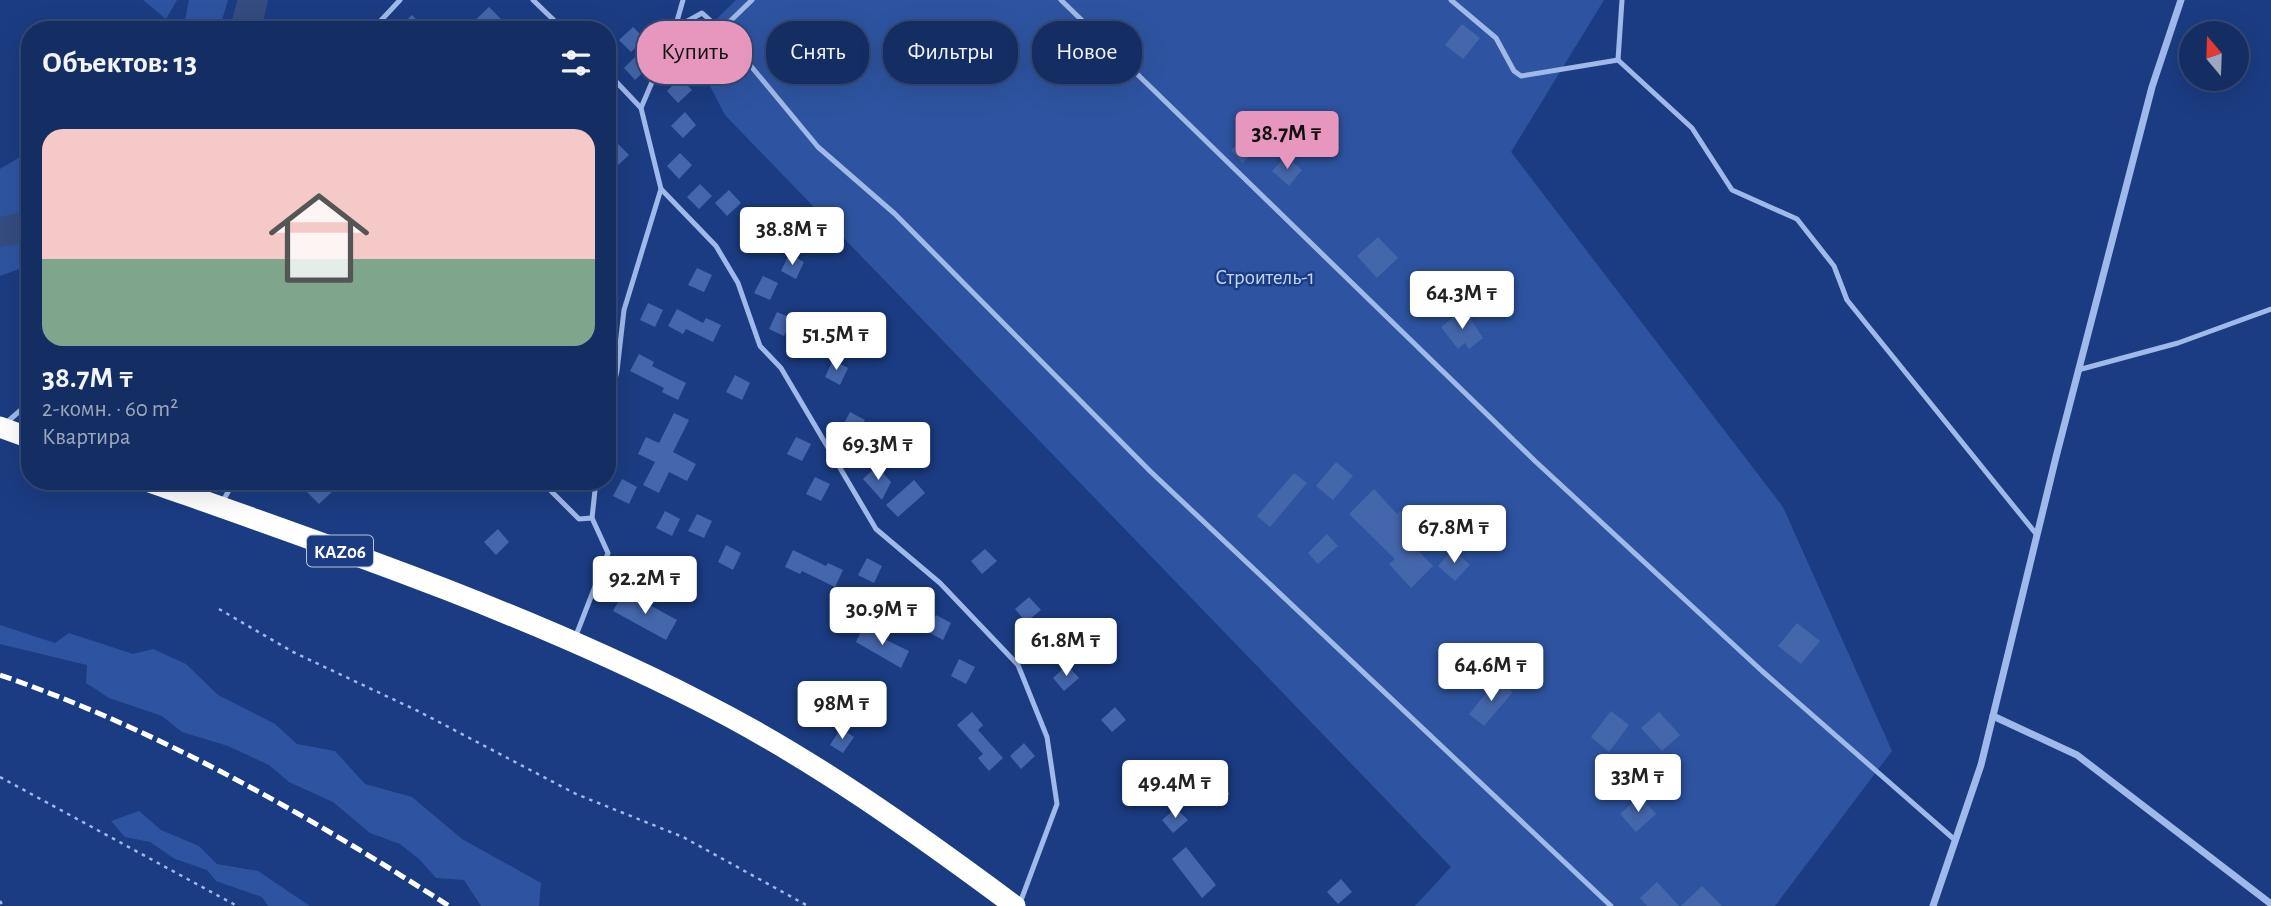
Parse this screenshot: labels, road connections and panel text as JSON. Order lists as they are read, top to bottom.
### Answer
{
  "streets": {
    "highway": ["KАZ06"]
  },
  "parks": ["Строитель-1"],
  "north": "top",
  "page": {
    "chip": [
      "Купить",
      "Снять",
      "Фильтры",
      "Новое"
    ],
    "heading": "Объектов: 13",
    "list": [
      {
        "name": "38.7M ₸",
        "note": "2-комн. · 60 m² · Квартира"
      }
    ],
    "price": [
      "38.7M ₸",
      "38.8M ₸",
      "64.3M ₸",
      "51.5M ₸",
      "69.3M ₸",
      "67.8M ₸",
      "92.2M ₸",
      "30.9M ₸",
      "61.8M ₸",
      "64.6M ₸",
      "98M ₸",
      "33M ₸",
      "49.4M ₸"
    ]
  }
}
